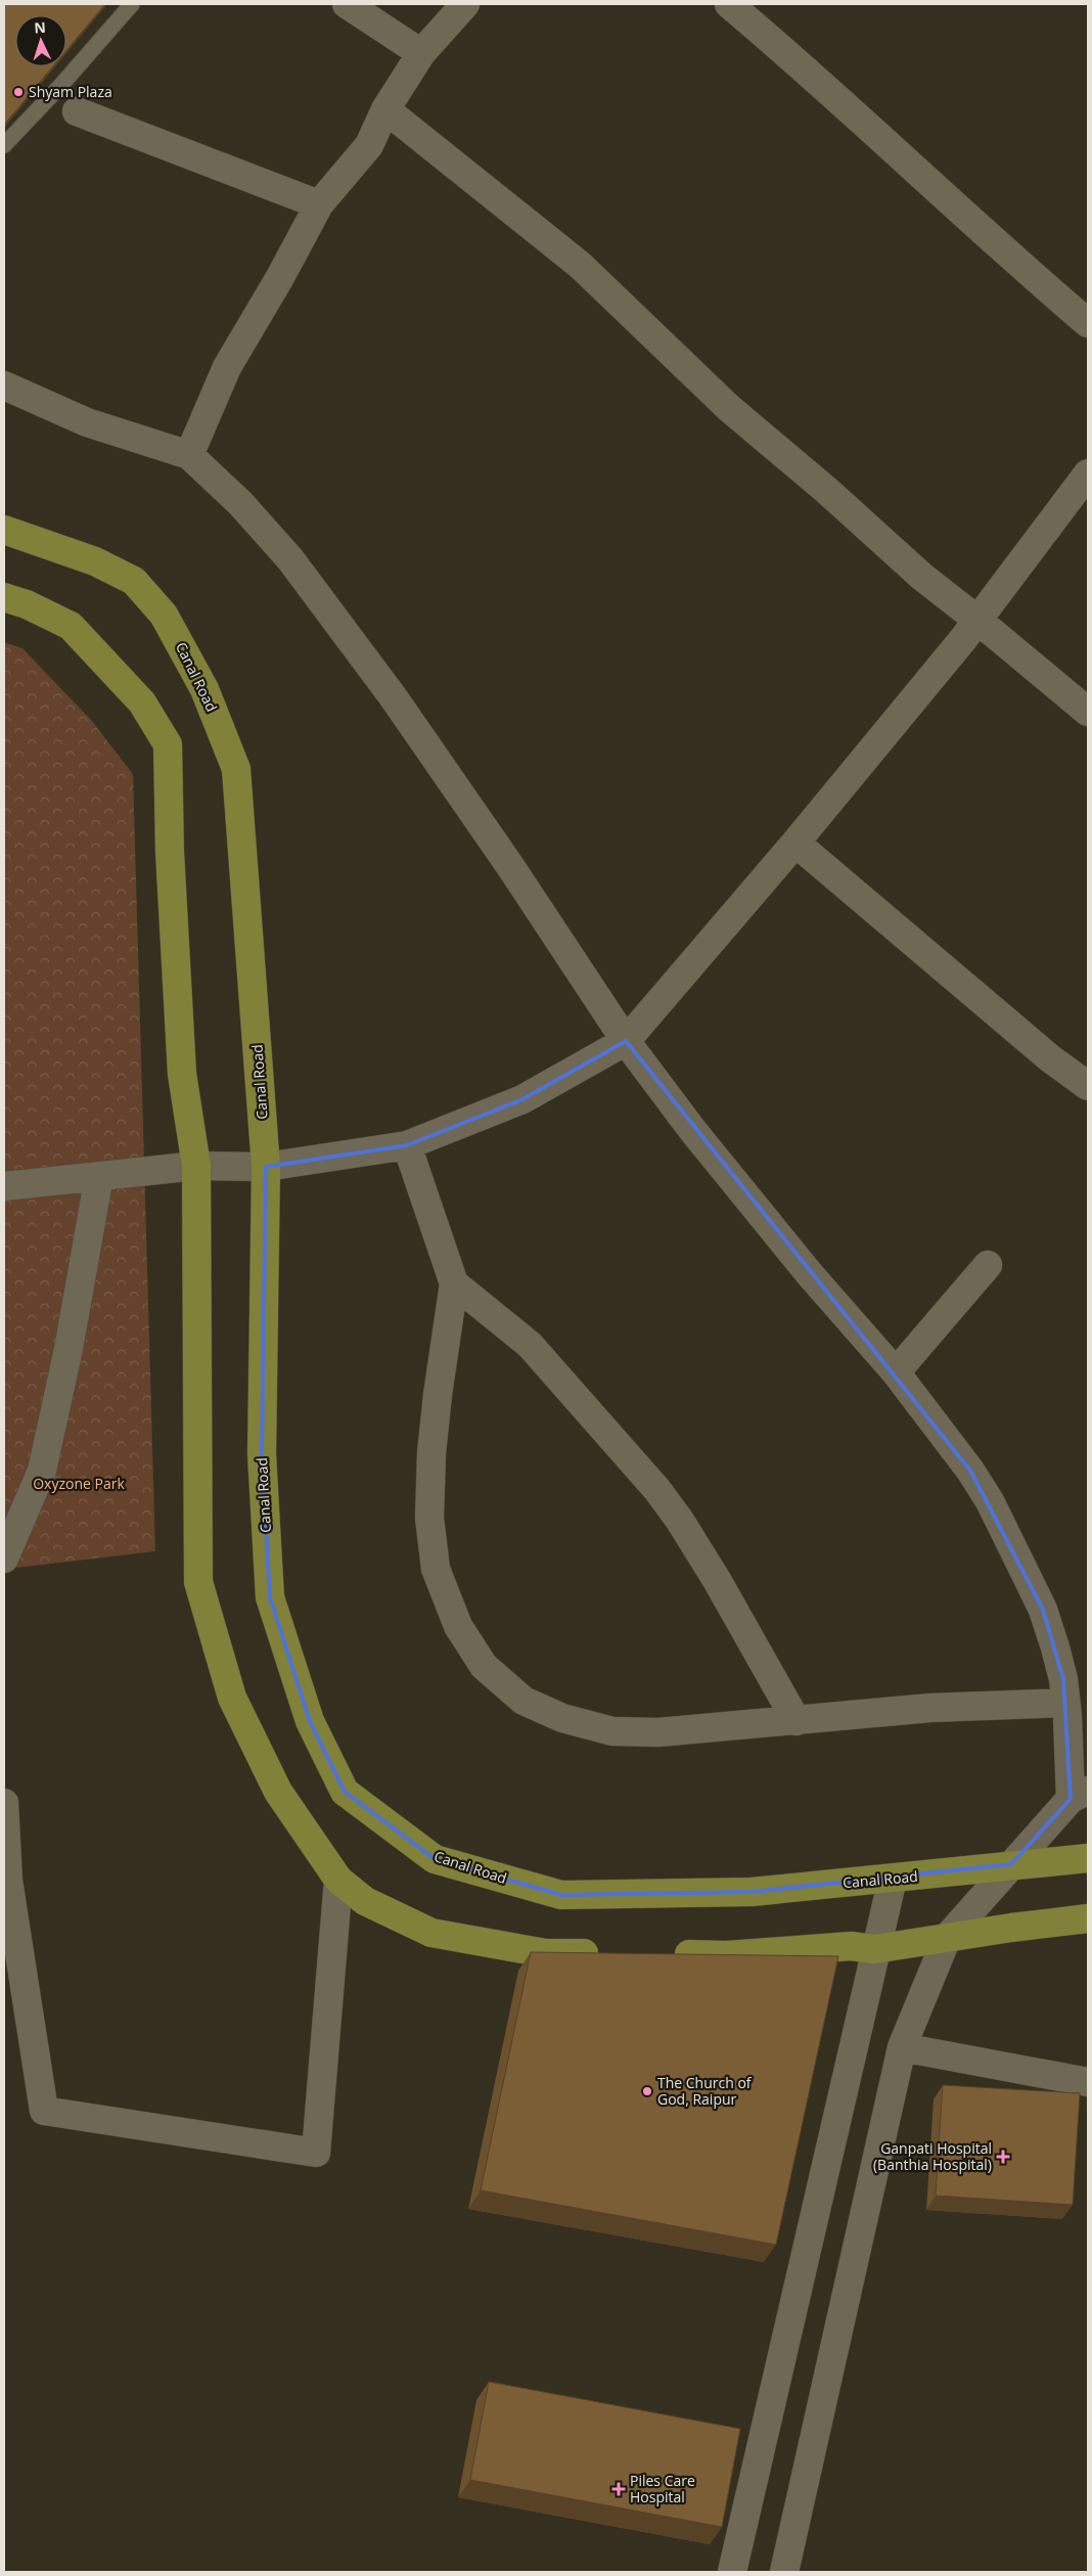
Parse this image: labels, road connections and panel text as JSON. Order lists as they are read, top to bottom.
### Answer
{
  "streets": {
    "main road": ["Canal Road"]
  },
  "parks": ["Oxyzone Park"],
  "places": {
    "other": ["Shyam Plaza", "The Church of God, Raipur"],
    "health": ["Ganpati Hospital (Banthia Hospital)", "Piles Care Hospital"]
  },
  "north": "top"
}
